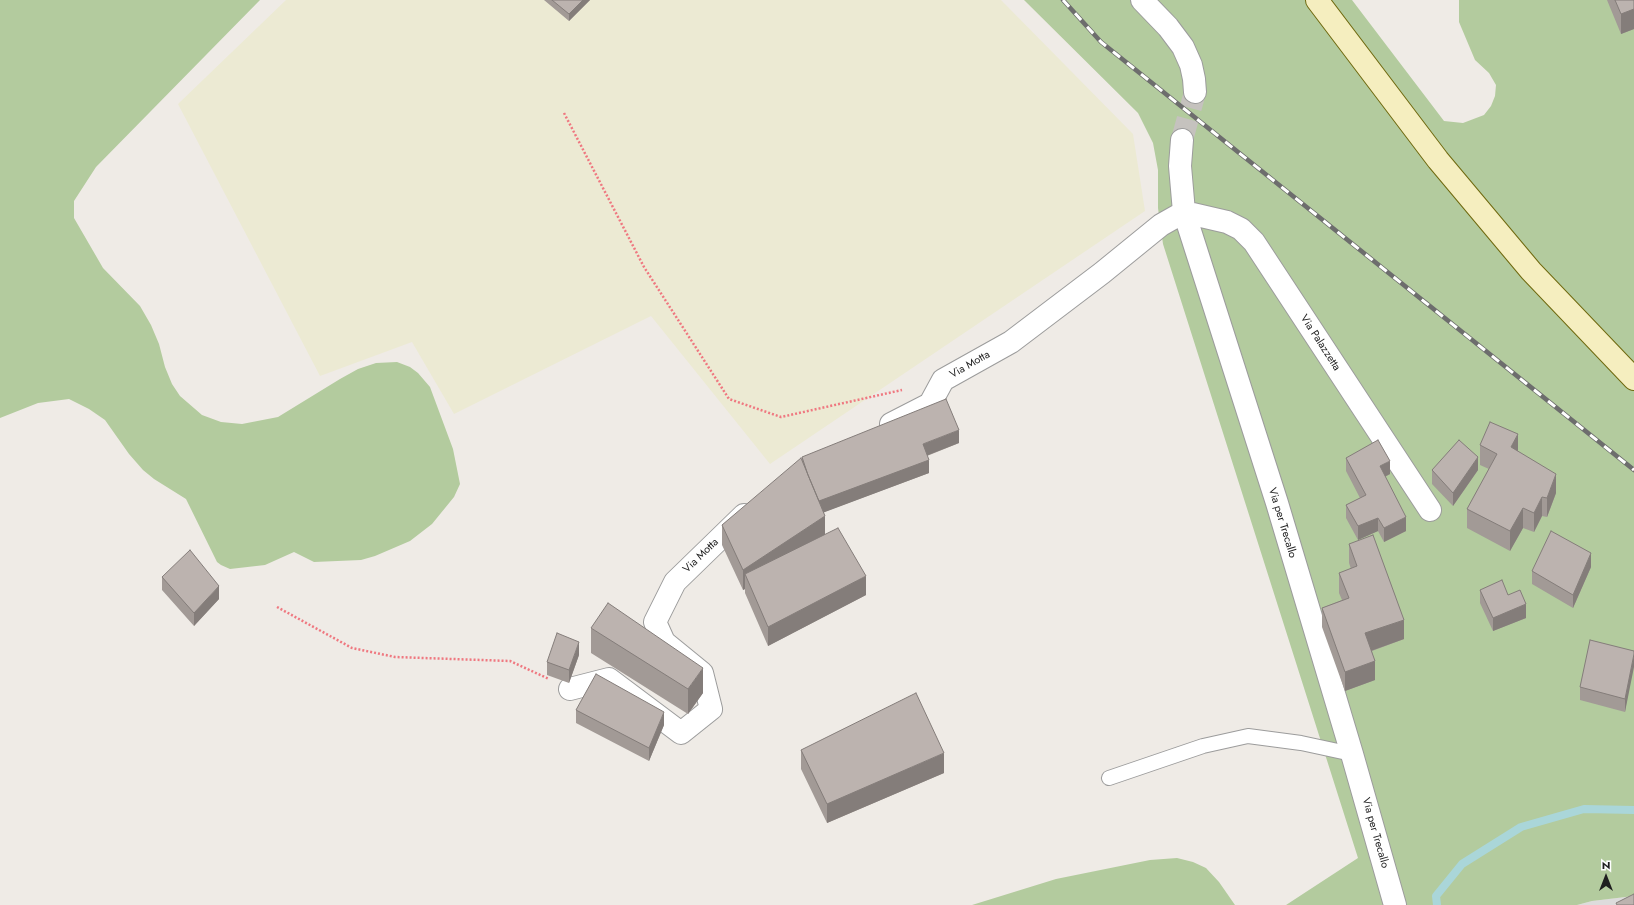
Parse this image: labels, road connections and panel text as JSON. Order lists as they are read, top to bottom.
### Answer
{
  "streets": {
    "street": ["Via Palazzetta", "Via Motta", "Via per Trecallo"]
  },
  "crossings": [
    ["Via Palazzetta", "Via Motta"],
    ["Via Palazzetta", "Via per Trecallo"],
    ["Via Motta", "Via per Trecallo"]
  ],
  "north": "top"
}
